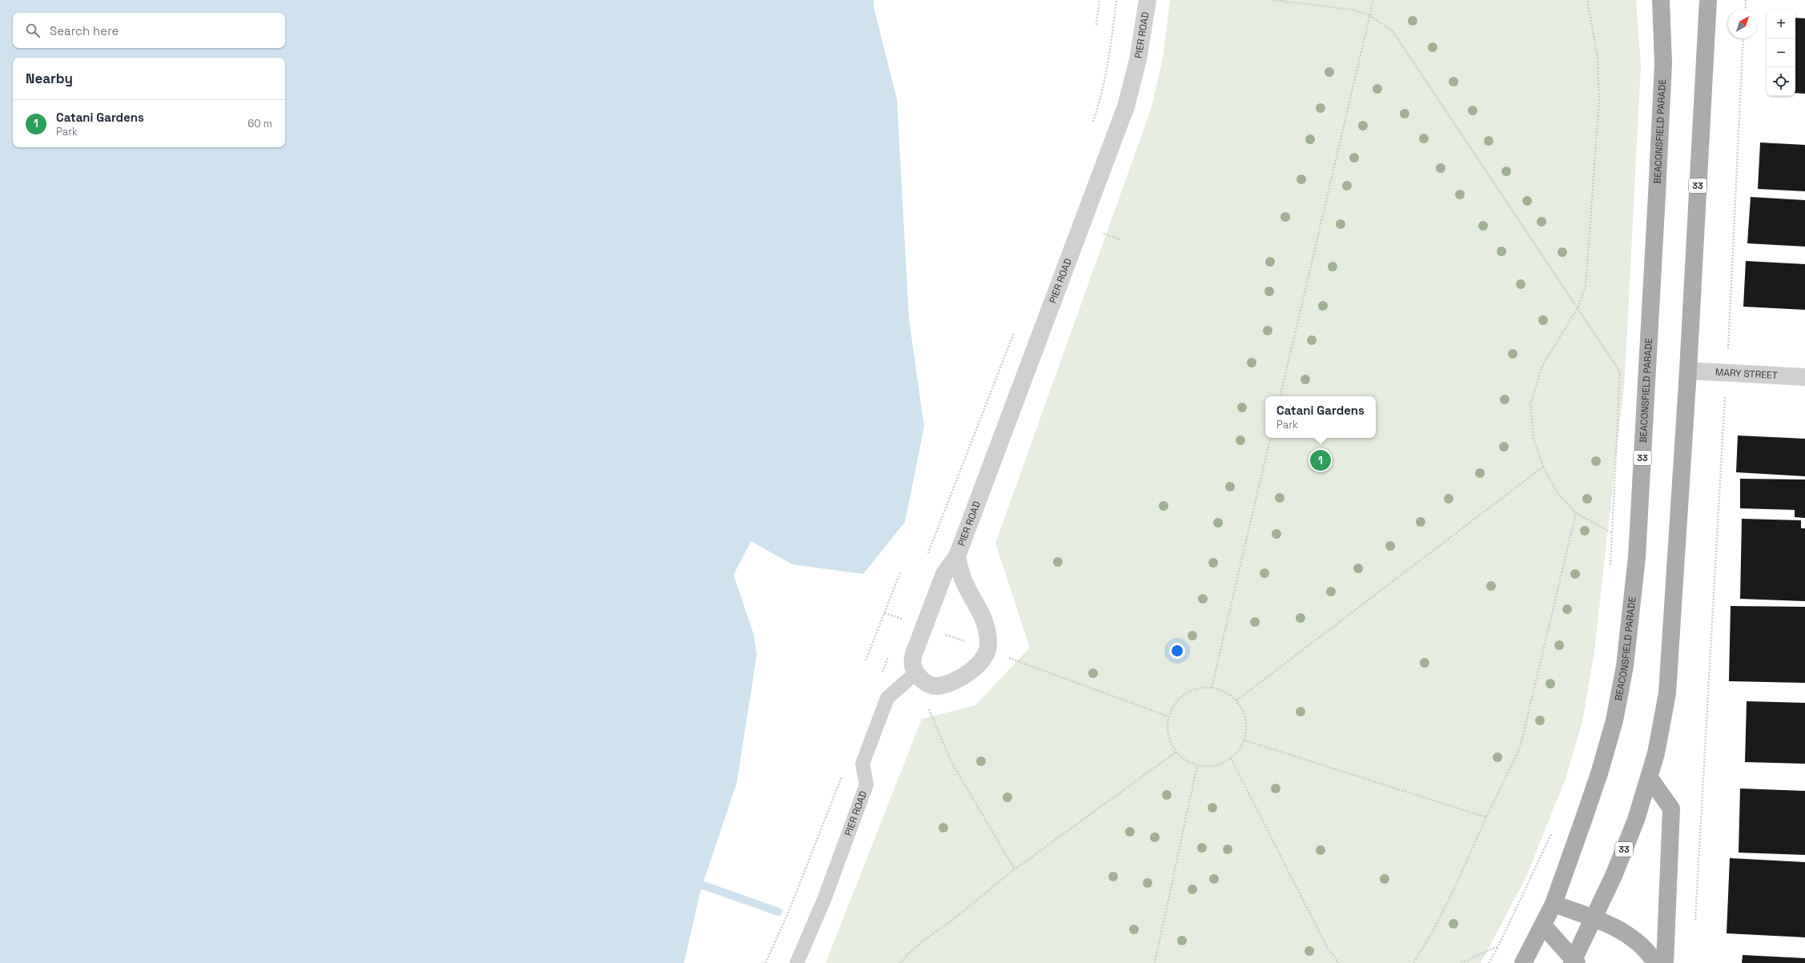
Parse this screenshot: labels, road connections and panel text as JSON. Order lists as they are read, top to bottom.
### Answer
{
  "streets": {
    "main road": ["BEACONSFIELD PARADE", "33"],
    "street": ["PIER ROAD", "MARY STREET"]
  },
  "crossings": [
    ["33", "MARY STREET"]
  ],
  "north": "top right",
  "page": {
    "map_buttons": ["+", "−"],
    "search": "Search here",
    "heading": "Nearby",
    "list": [
      {
        "mark": "1",
        "name": "Catani Gardens",
        "note": "Park",
        "value": "60 m"
      }
    ],
    "popup": ["Catani Gardens", "Park"],
    "pins": "1"
  }
}
